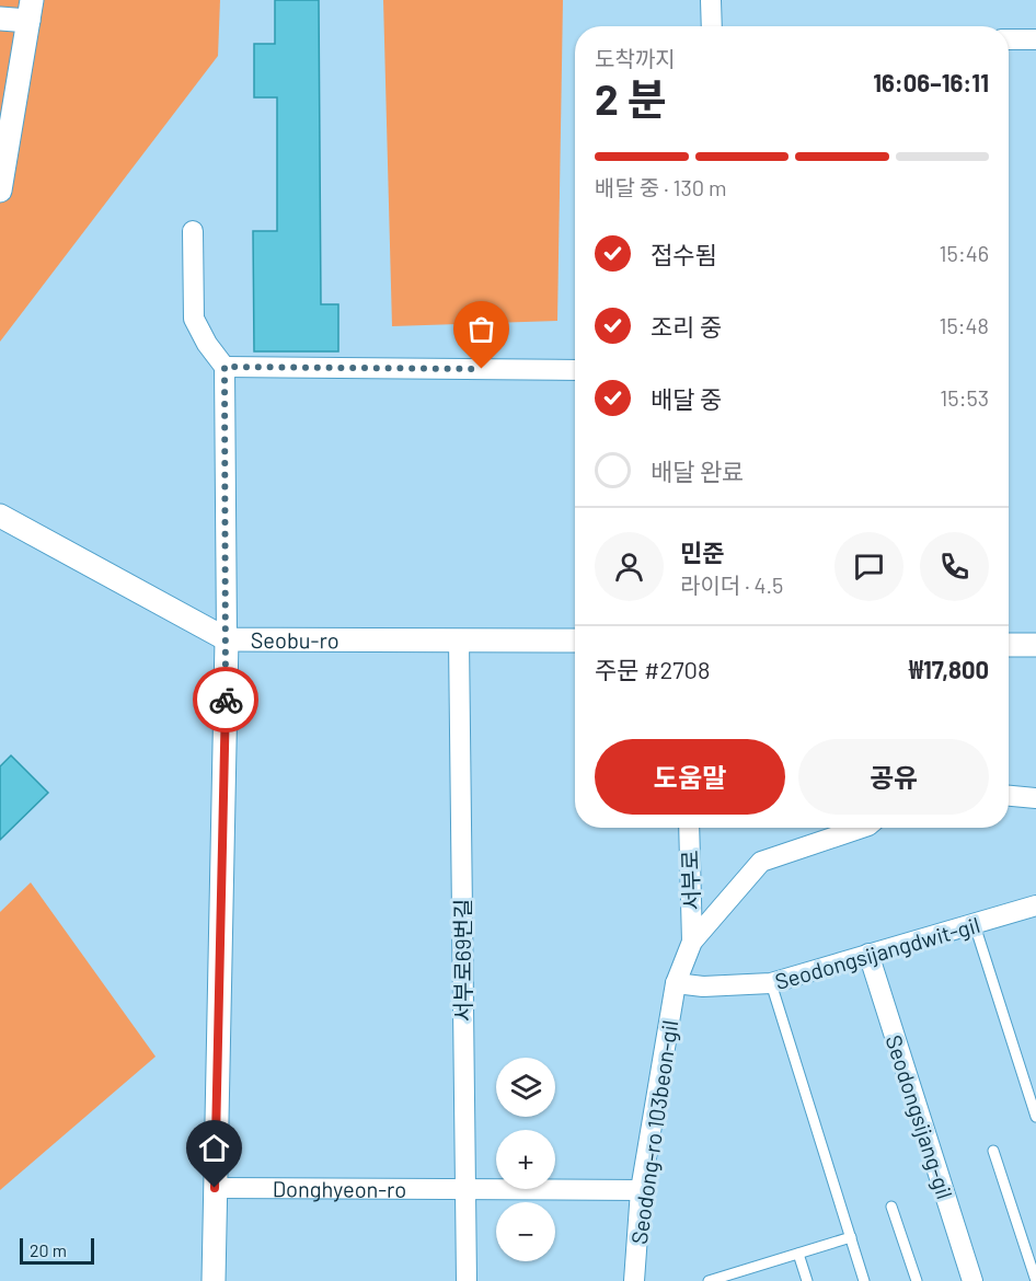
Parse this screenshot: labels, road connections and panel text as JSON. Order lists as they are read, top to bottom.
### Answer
{
  "streets": {
    "street": [
      "Seobu-ro",
      "서부로",
      "Seodongsijangdwit-gil",
      "서부로69번길",
      "Seodongsijang-gil",
      "Seodong-ro 103beon-gil",
      "Donghyeon-ro"
    ]
  },
  "crossings": [
    ["Seobu-ro", "서부로69번길"],
    ["서부로", "Seodong-ro 103beon-gil"],
    ["Seodongsijangdwit-gil", "Seodongsijang-gil"],
    ["Seodongsijangdwit-gil", "Seodong-ro 103beon-gil"],
    ["서부로69번길", "Donghyeon-ro"],
    ["Seodong-ro 103beon-gil", "Donghyeon-ro"]
  ],
  "scale_bar": "20 m",
  "page": {
    "heading": ["2 분", "도착까지", "16:06–16:11"],
    "panel": [
      "민준",
      "라이더 · 4.5",
      "주문 #2708",
      "₩17,800"
    ],
    "bar": "배달 중 · 130 m",
    "list": [
      ["접수됨", "15:46"],
      ["조리 중", "15:48"],
      ["배달 중", "15:53"],
      "배달 완료"
    ],
    "buttons": ["도움말", "공유"],
    "map_buttons": ["+", "−"],
    "scale": "20 m"
  }
}
